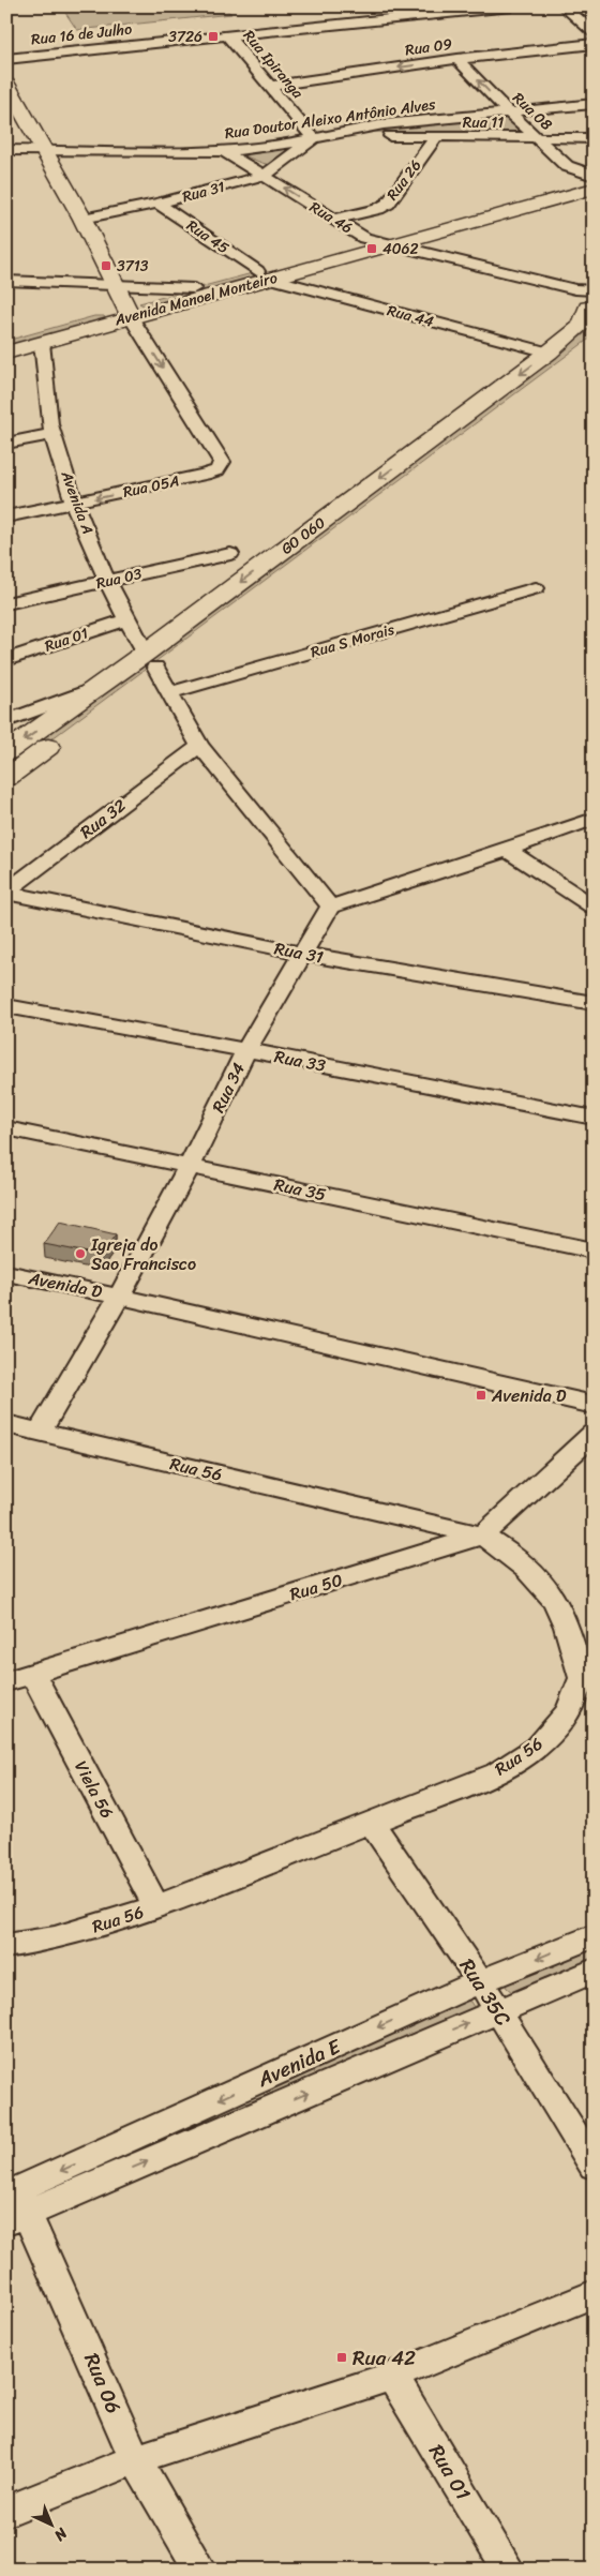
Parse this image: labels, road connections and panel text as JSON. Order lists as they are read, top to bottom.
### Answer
{
  "streets": {
    "main road": ["Avenida Manoel Monteiro", "GO 060"],
    "street": [
      "Rua 16 de Julho",
      "Rua 09",
      "Rua Ipiranga",
      "Rua 08",
      "Rua Doutor Aleixo Antônio Alves",
      "Rua 11",
      "Rua 26",
      "Rua 31",
      "Rua 46",
      "Rua 45",
      "Rua 44",
      "Rua 05A",
      "Avenida A",
      "Rua 03",
      "Rua 01",
      "Rua S Morais",
      "Rua 32",
      "Rua 33",
      "Rua 34",
      "Rua 35",
      "Avenida D",
      "Rua 56",
      "Rua 50",
      "Viela 56",
      "Rua 35C",
      "Avenida E",
      "Rua 06"
    ]
  },
  "crossings": [
    ["Rua 16 de Julho", "Rua Ipiranga"],
    ["Rua 09", "Rua Ipiranga"],
    ["Rua 09", "Rua 08"],
    ["Rua Ipiranga", "Rua Doutor Aleixo Antônio Alves"],
    ["Rua Ipiranga", "Rua 31"],
    ["Rua 08", "Rua Doutor Aleixo Antônio Alves"],
    ["Rua 08", "Rua 11"],
    ["Rua Doutor Aleixo Antônio Alves", "Rua 11"],
    ["Rua Doutor Aleixo Antônio Alves", "Rua 31"],
    ["Rua Doutor Aleixo Antônio Alves", "Rua 46"],
    ["Rua 11", "Rua 26"],
    ["Rua 26", "Rua 46"],
    ["Rua 31", "Rua 46"],
    ["Rua 31", "Rua 45"],
    ["Rua 31", "Rua 32"],
    ["Rua 31", "Rua 34"],
    ["Rua 46", "Avenida Manoel Monteiro"],
    ["Rua 46", "GO 060"],
    ["Rua 45", "Avenida Manoel Monteiro"],
    ["Rua 45", "Rua 44"],
    ["Avenida Manoel Monteiro", "Rua 44"],
    ["Avenida Manoel Monteiro", "Rua 05A"],
    ["Avenida Manoel Monteiro", "Avenida A"],
    ["Rua 44", "GO 060"],
    ["Rua 05A", "Avenida A"],
    ["Avenida A", "GO 060"],
    ["Avenida A", "Rua 03"],
    ["Avenida A", "Rua 01"],
    ["Avenida A", "Rua S Morais"],
    ["Avenida A", "Rua 32"],
    ["Avenida A", "Rua 34"],
    ["Rua 33", "Rua 34"],
    ["Rua 34", "Rua 35"],
    ["Rua 34", "Avenida D"],
    ["Rua 34", "Rua 56"],
    ["Rua 56", "Rua 50"],
    ["Rua 56", "Viela 56"],
    ["Rua 56", "Rua 35C"],
    ["Rua 50", "Viela 56"],
    ["Rua 35C", "Avenida E"],
    ["Avenida E", "Rua 06"]
  ],
  "one_way": ["Rua 09"],
  "places": {
    "transit": [
      "3726",
      "4062",
      "3713",
      "Avenida D",
      "Rua 42"
    ],
    "other": ["Igreja do Sao Francisco"]
  },
  "north": "bottom right"
}
